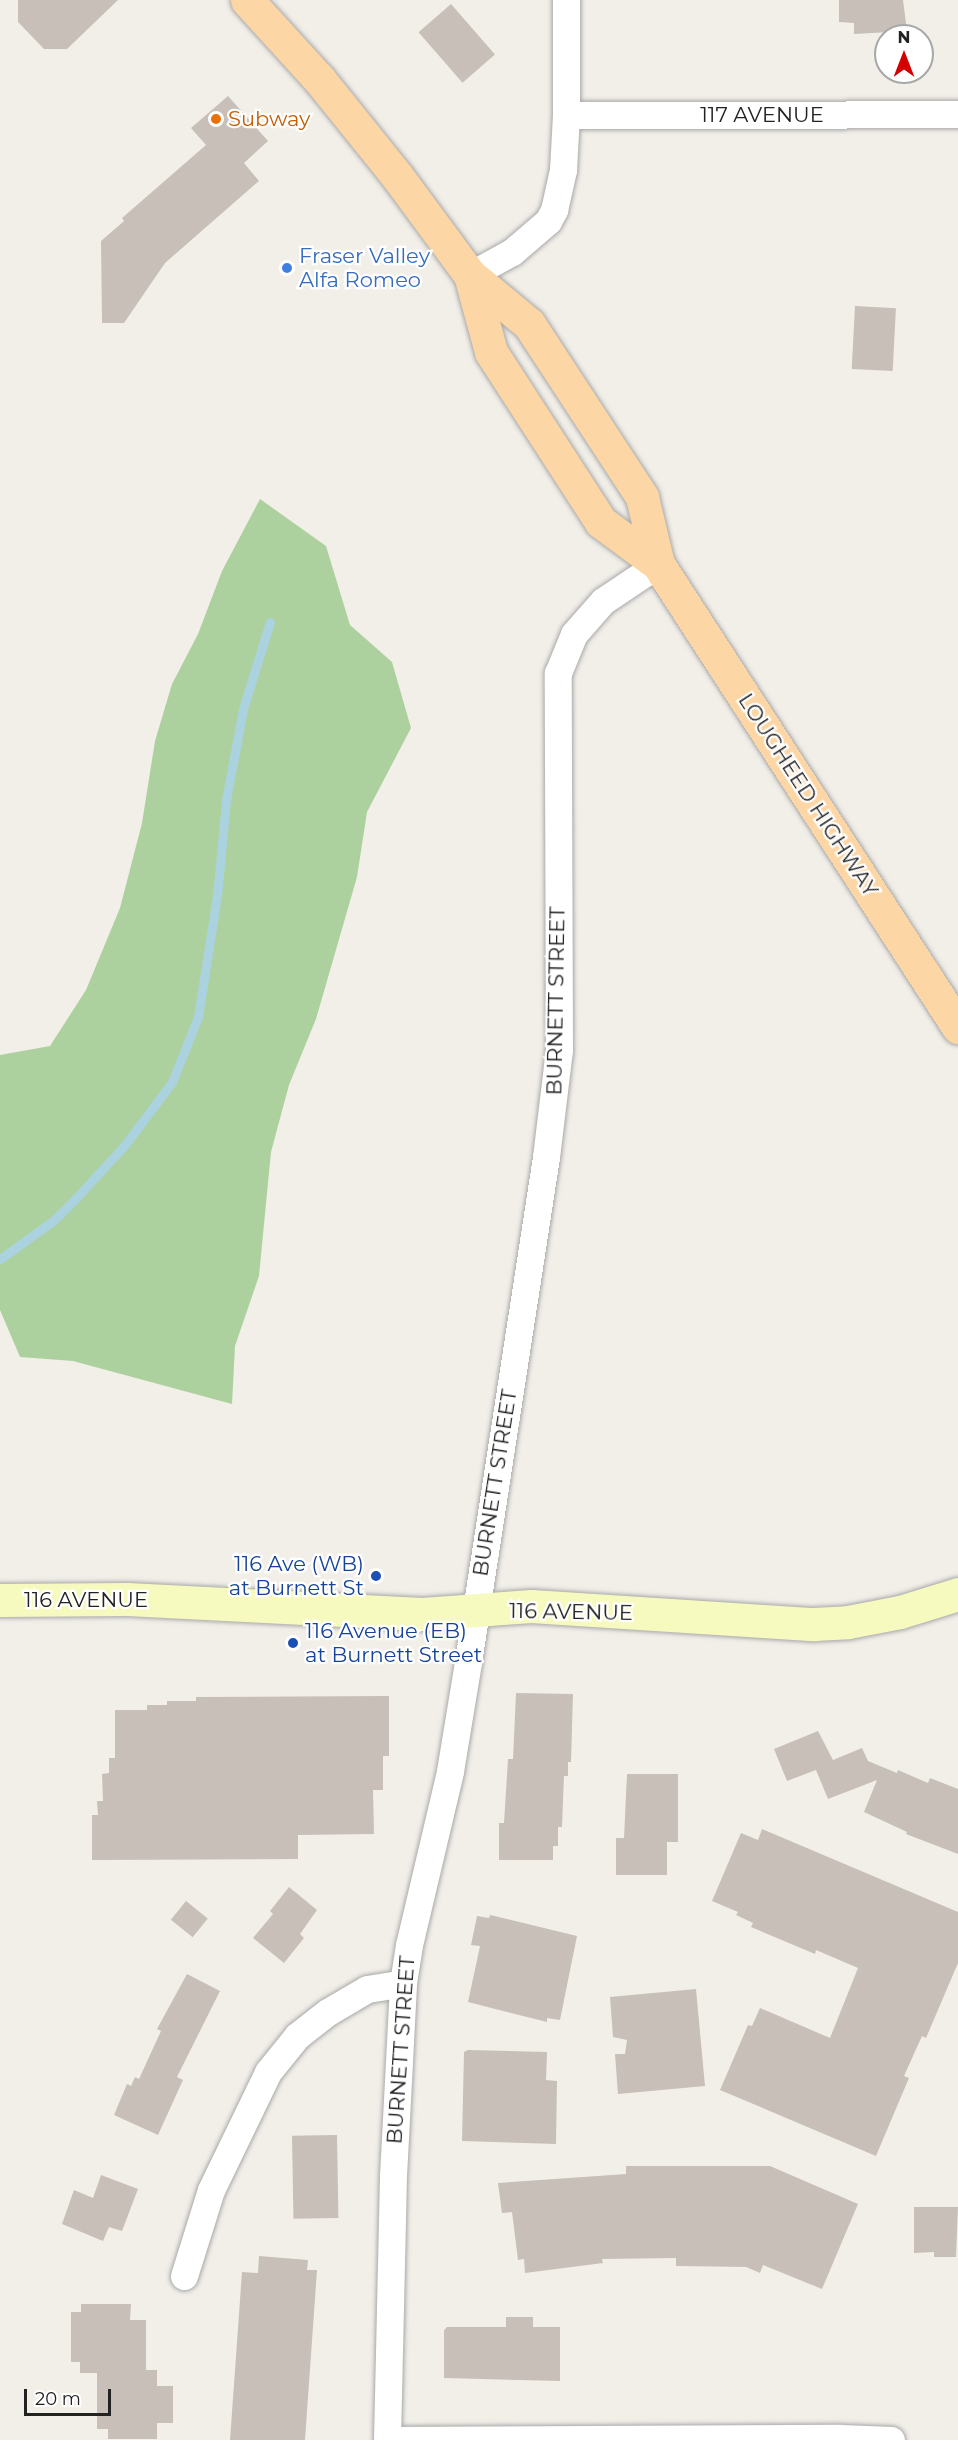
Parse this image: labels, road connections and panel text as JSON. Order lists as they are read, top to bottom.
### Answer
{
  "streets": {
    "main road": ["LOUGHEED HIGHWAY"],
    "street": ["117 AVENUE", "BURNETT STREET", "116 AVENUE"]
  },
  "crossings": [
    ["LOUGHEED HIGHWAY", "BURNETT STREET"],
    ["BURNETT STREET", "116 AVENUE"]
  ],
  "places": [
    "Subway",
    "Fraser Valley Alfa Romeo",
    "116 Ave (WB) at Burnett St",
    "116 Avenue (EB) at Burnett Street"
  ],
  "scale_bar": "20 m",
  "north": "top"
}
